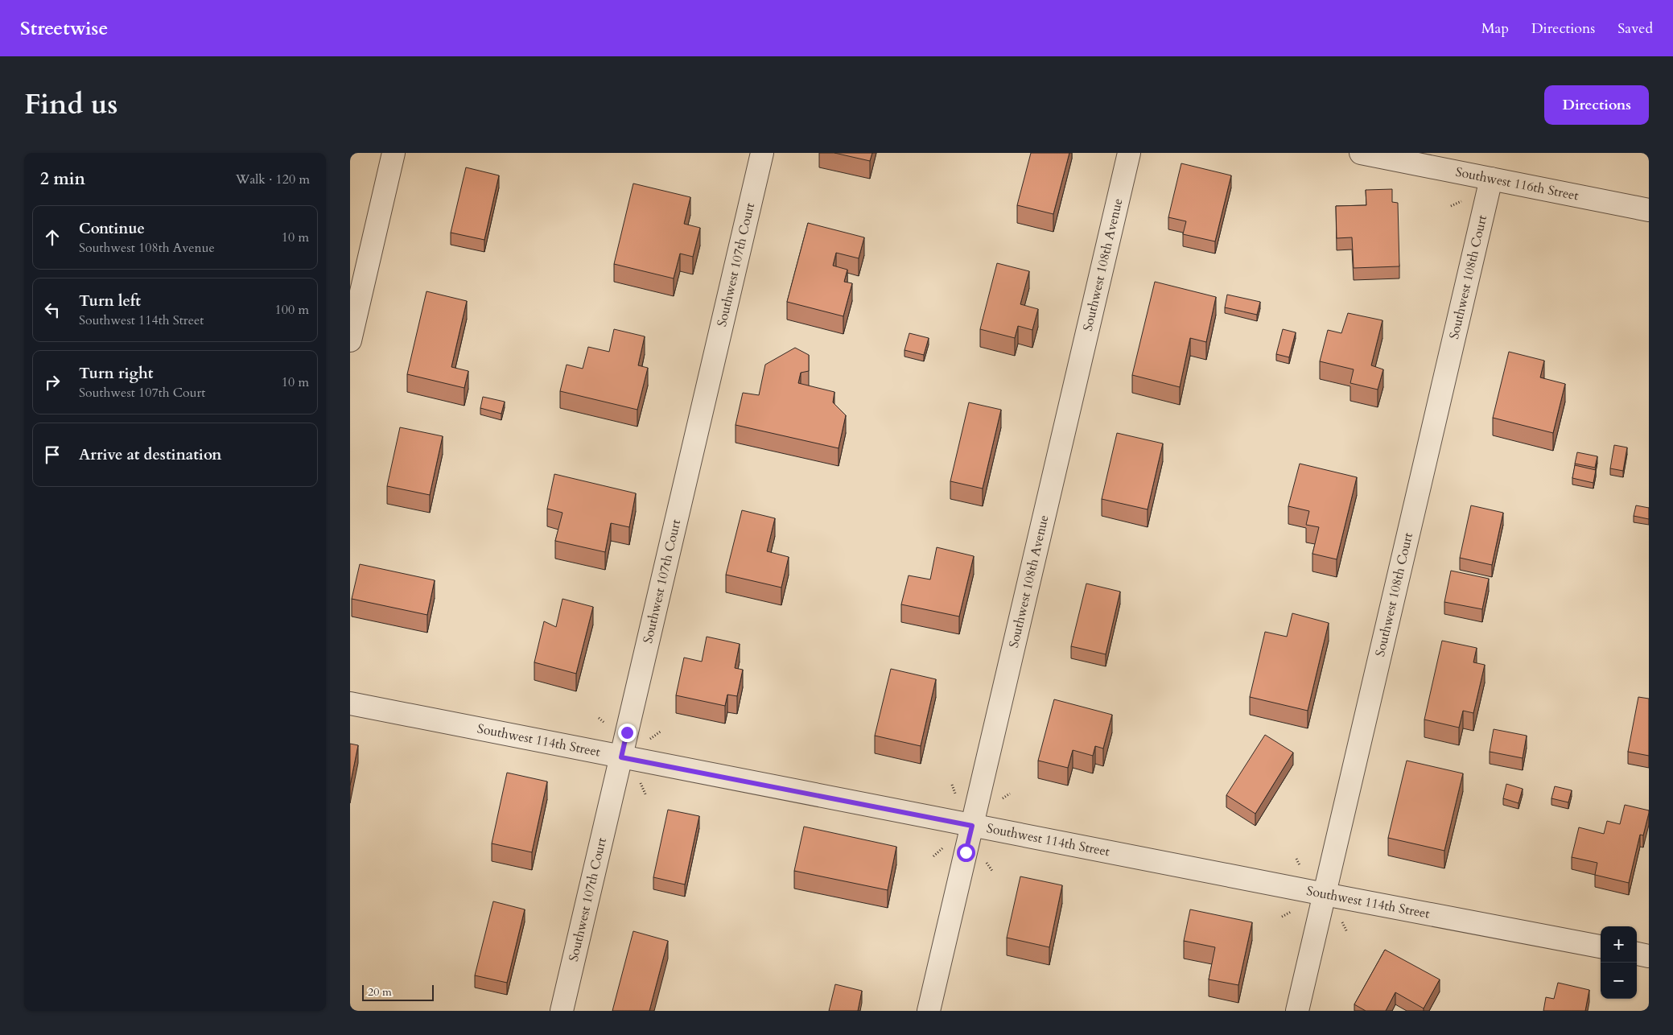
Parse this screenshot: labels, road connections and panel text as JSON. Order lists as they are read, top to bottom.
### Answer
{
  "streets": {
    "street": [
      "Southwest 116th Street",
      "Southwest 107th Court",
      "Southwest 108th Avenue",
      "Southwest 108th Court",
      "Southwest 114th Street"
    ]
  },
  "crossings": [
    ["Southwest 116th Street", "Southwest 108th Court"],
    ["Southwest 107th Court", "Southwest 114th Street"],
    ["Southwest 108th Avenue", "Southwest 114th Street"],
    ["Southwest 108th Court", "Southwest 114th Street"]
  ],
  "scale_bar": "20 m",
  "page": {
    "header": "Streetwise",
    "nav": ["Map", "Directions", "Saved"],
    "title": "Find us",
    "buttons": "Directions",
    "heading": ["2 min", "Walk · 120 m"],
    "list": [
      ["Continue", "Southwest 108th Avenue", "10 m"],
      ["Turn left", "Southwest 114th Street", "100 m"],
      ["Turn right", "Southwest 107th Court", "10 m"],
      "Arrive at destination"
    ],
    "map_buttons": ["+", "−"],
    "scale": "20 m"
  }
}
